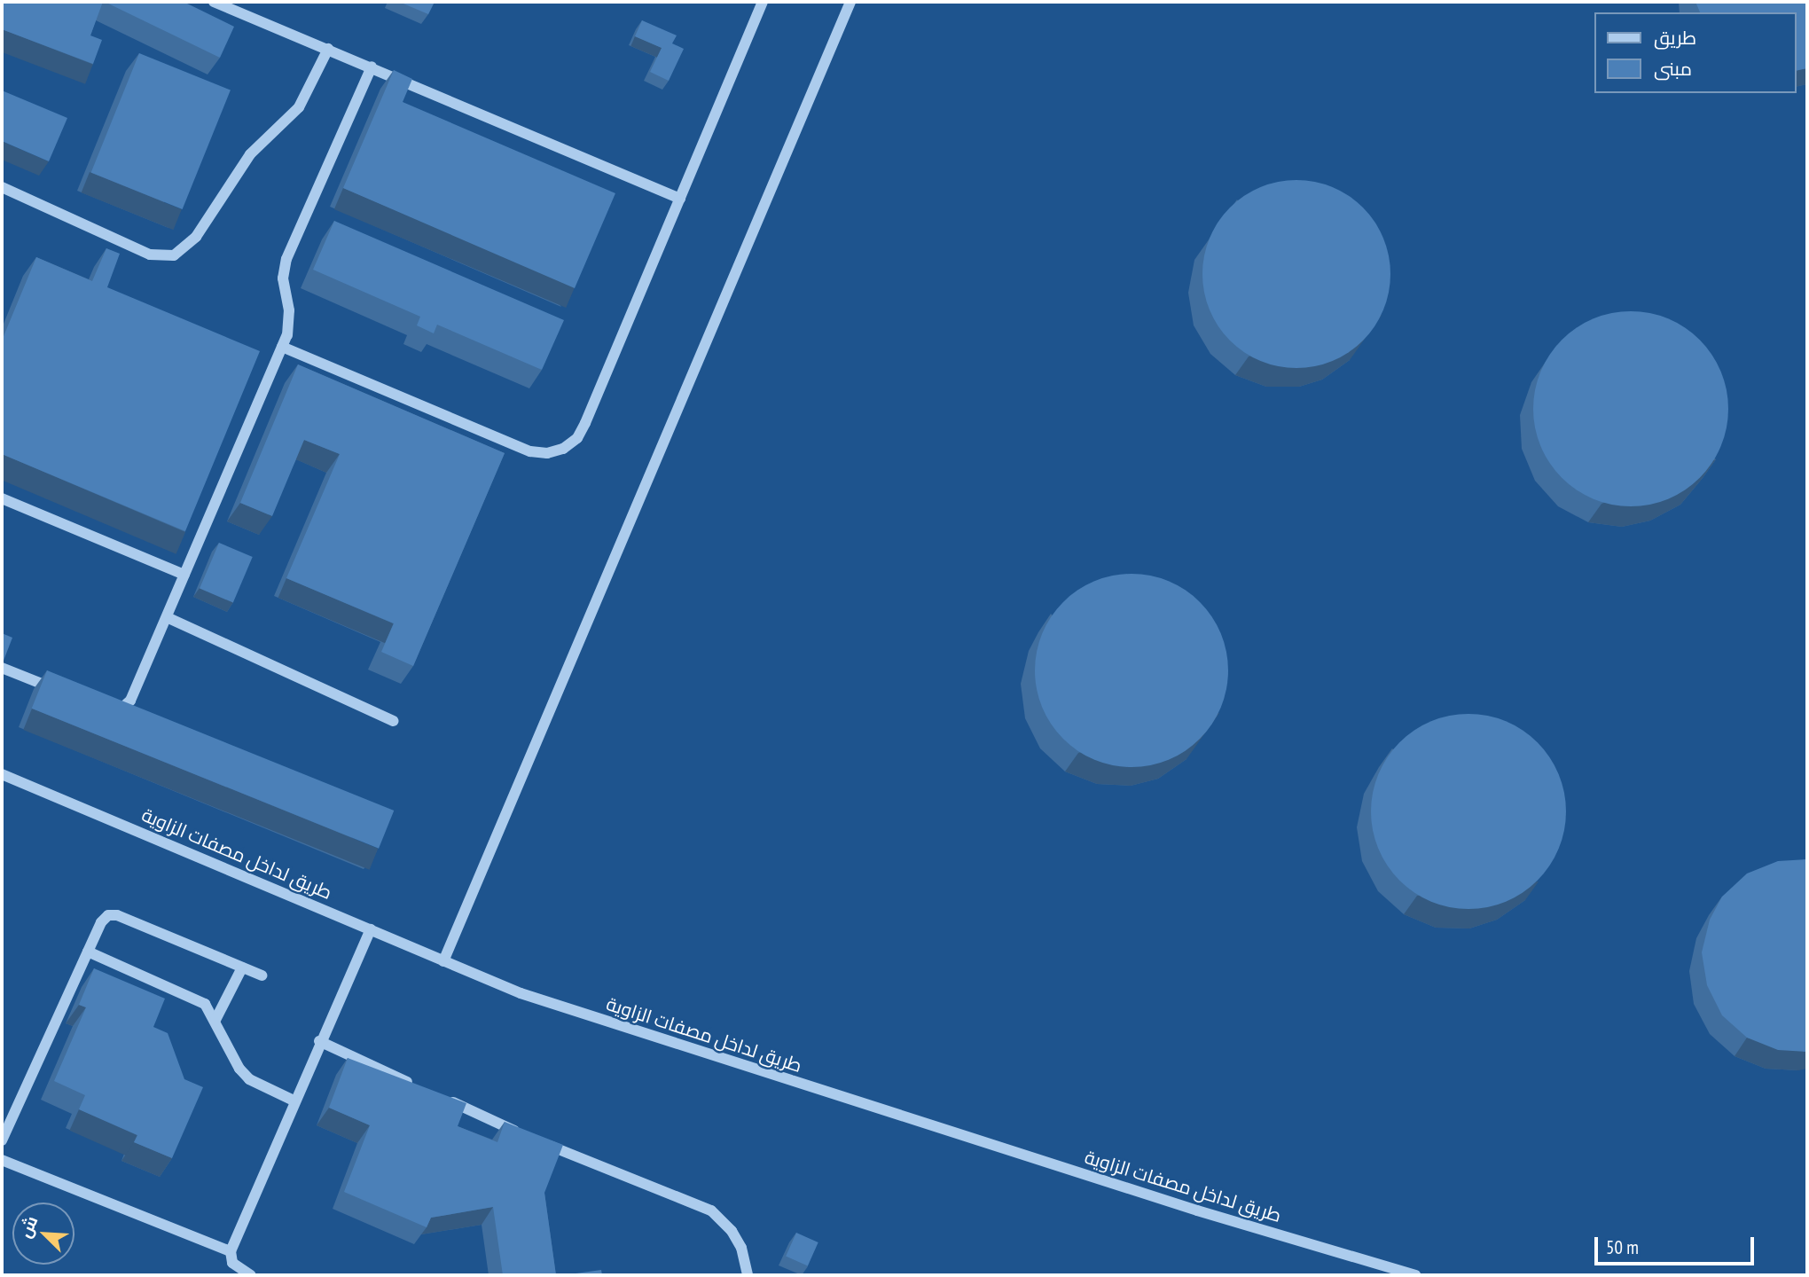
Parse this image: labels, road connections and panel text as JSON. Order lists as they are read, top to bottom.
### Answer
{
  "streets": {
    "street": ["طريق لداخل مصفات الزاوية"]
  },
  "legend": ["طريق", "مبنى"],
  "scale_bar": "50 m",
  "north": "top left"
}
